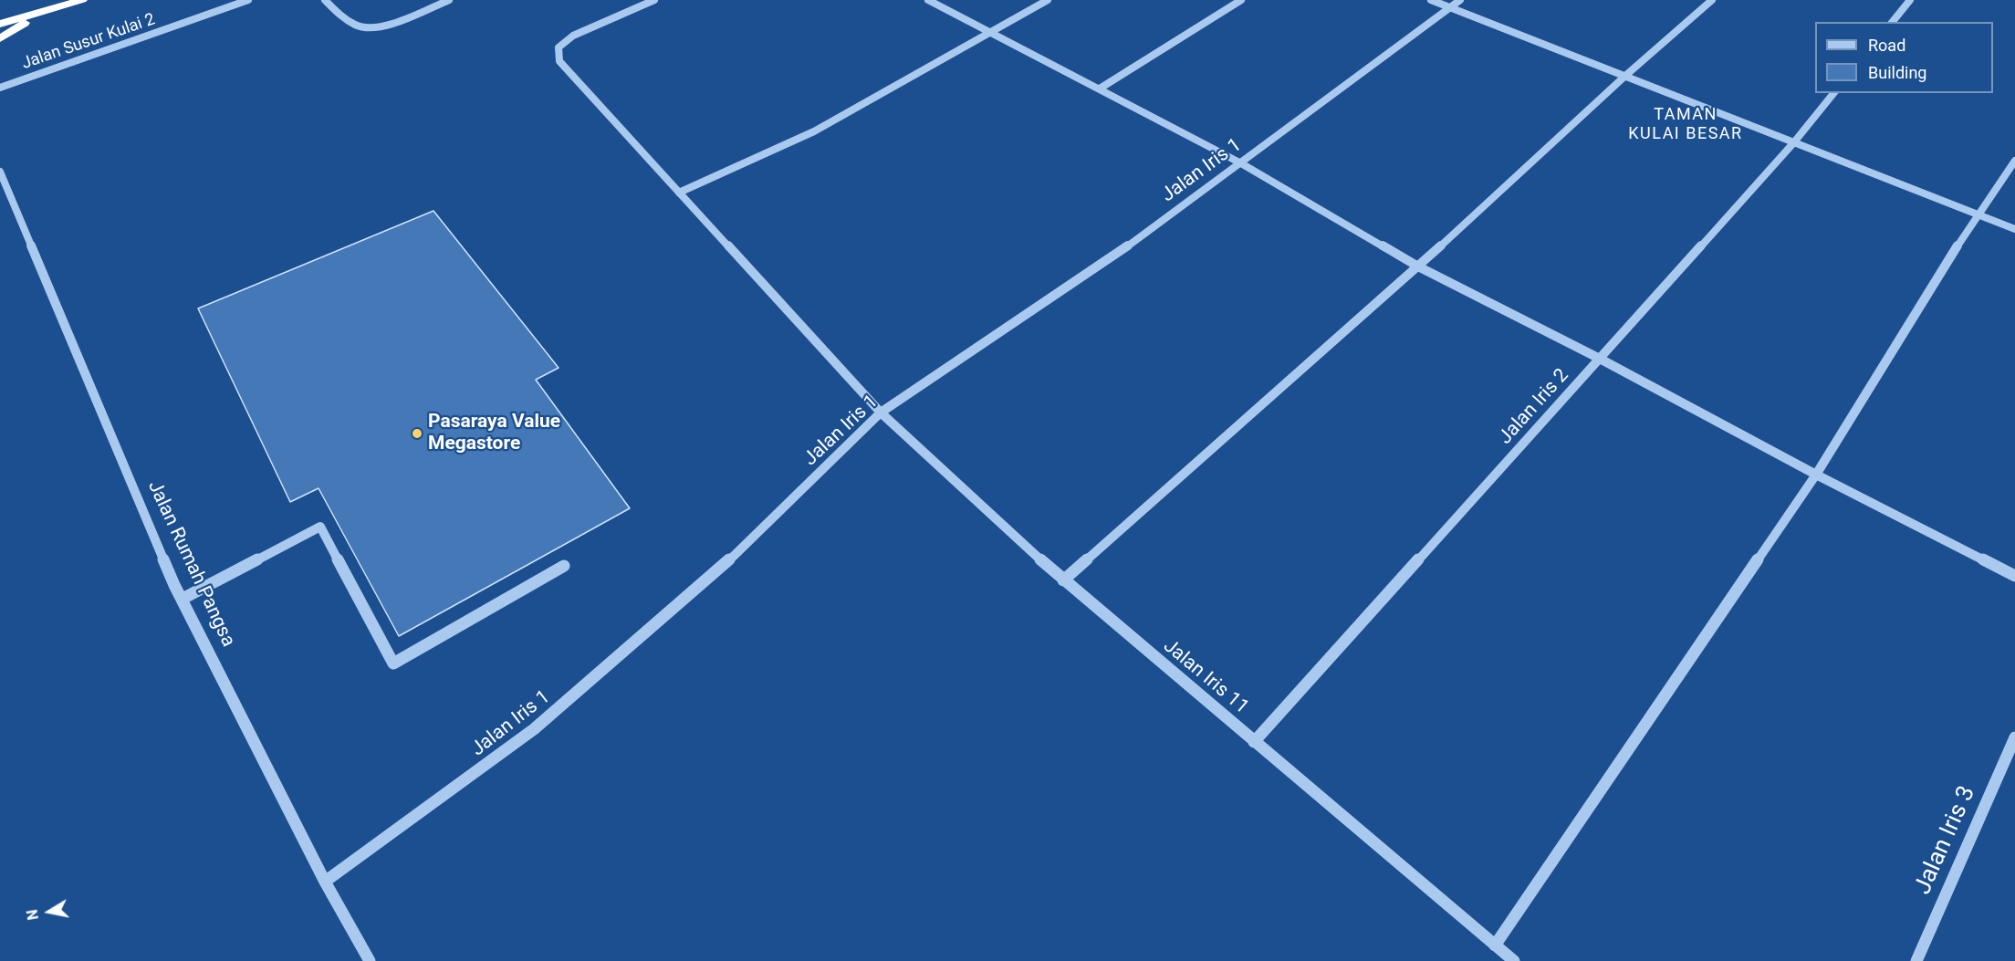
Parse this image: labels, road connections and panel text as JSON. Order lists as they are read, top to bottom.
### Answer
{
  "streets": {
    "street": [
      "Jalan Susur Kulai 2",
      "Jalan Iris 1",
      "Jalan Iris 2",
      "Jalan Rumah Pangsa",
      "Jalan Iris 11",
      "Jalan Iris 3"
    ]
  },
  "crossings": [
    ["Jalan Iris 1", "Jalan Rumah Pangsa"],
    ["Jalan Iris 1", "Jalan Iris 11"],
    ["Jalan Iris 2", "Jalan Iris 11"]
  ],
  "districts": ["TAMAN KULAI BESAR"],
  "places": ["Pasaraya Value Megastore"],
  "legend": ["Road", "Building"],
  "north": "left"
}
